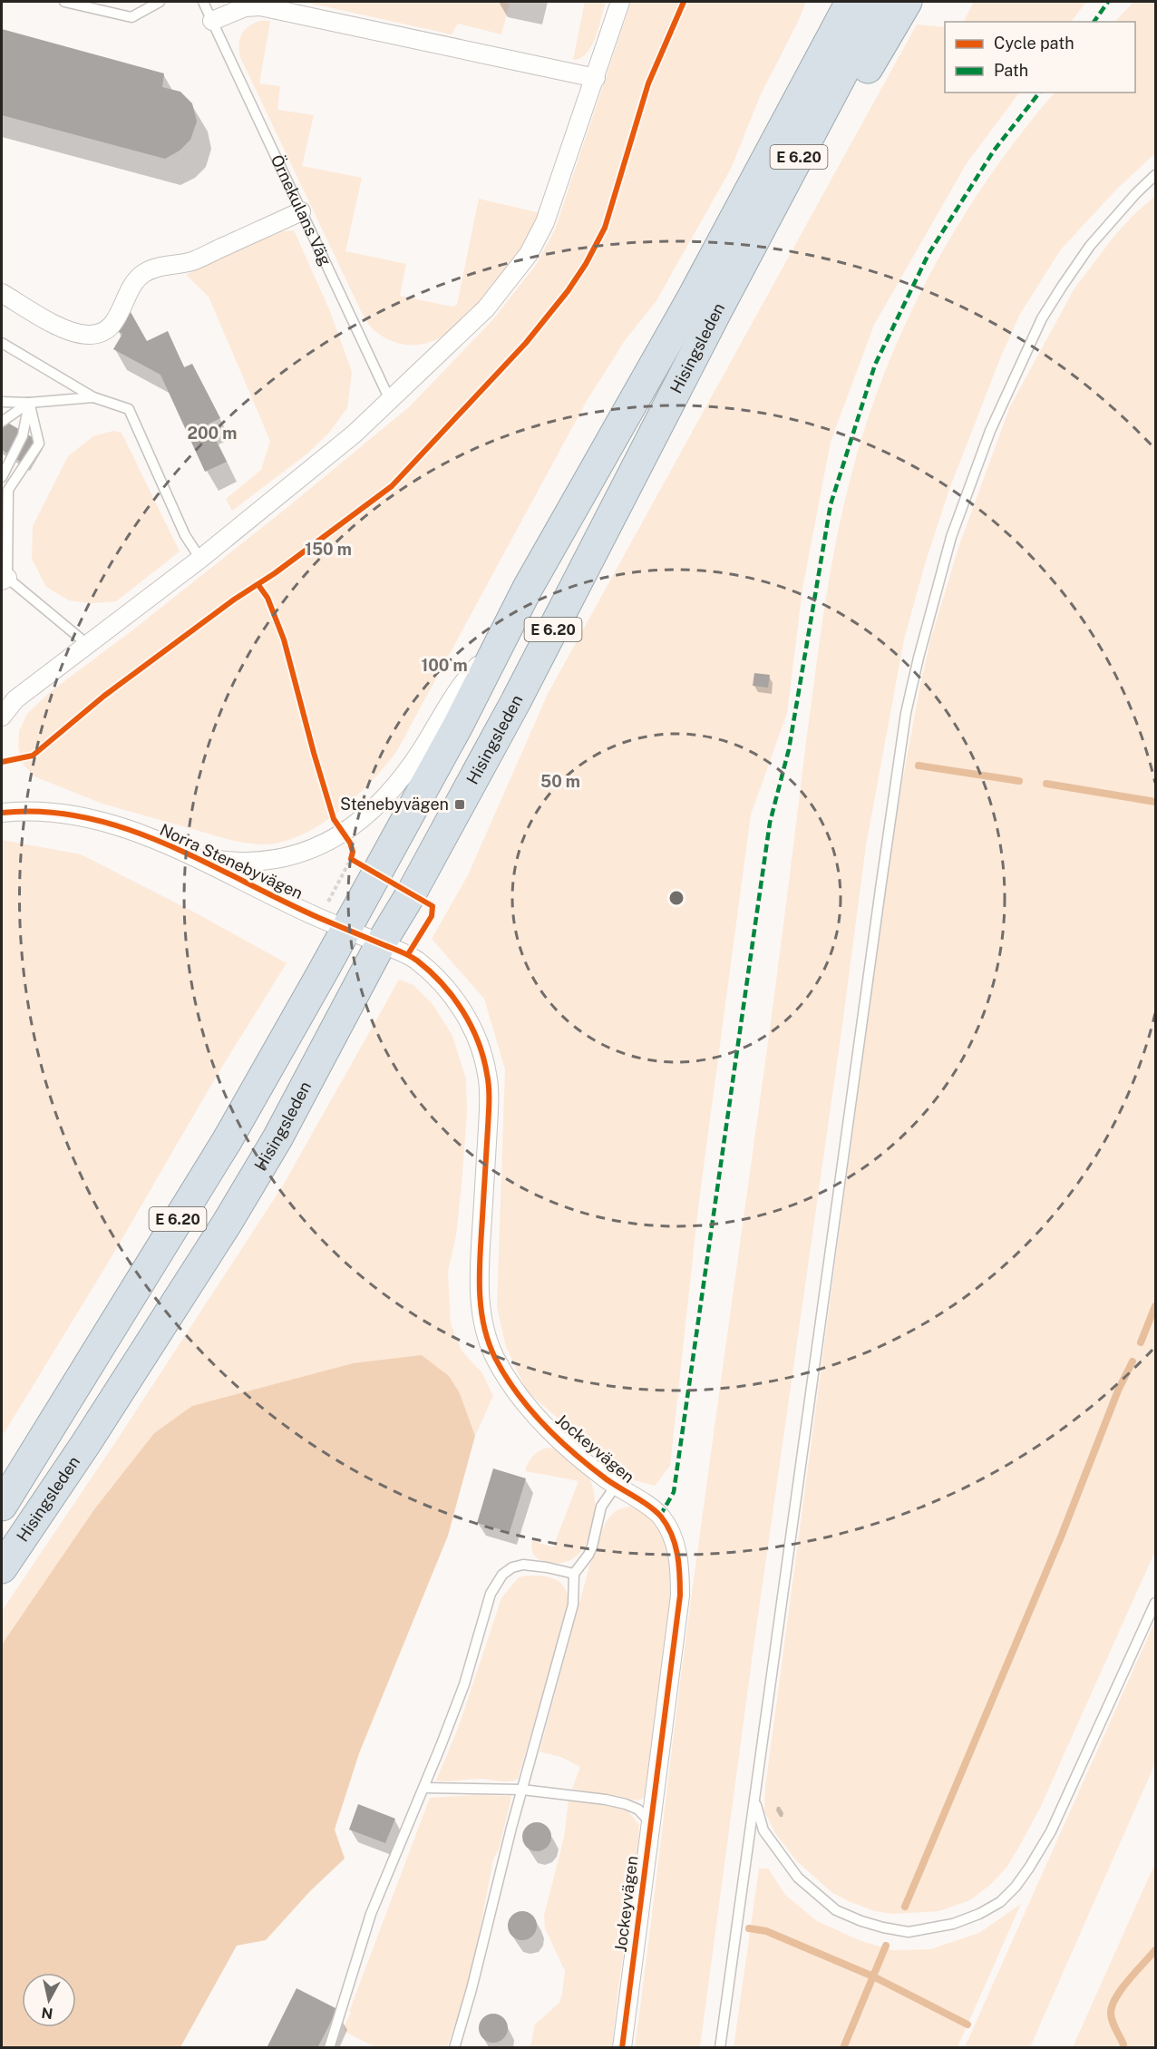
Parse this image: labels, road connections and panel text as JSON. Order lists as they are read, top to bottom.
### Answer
{
  "streets": {
    "highway": ["E 6.20", "Hisingsleden"],
    "street": ["Norra Stenebyvägen", "Jockeyvägen"],
    "lane": ["Örnekulans Väg"]
  },
  "crossings": [
    ["Hisingsleden", "Norra Stenebyvägen"],
    ["Hisingsleden", "Jockeyvägen"],
    ["Norra Stenebyvägen", "Jockeyvägen"]
  ],
  "places": {
    "transit": ["Stenebyvägen"]
  },
  "legend": ["Cycle path", "Path"],
  "north": "bottom",
  "rings": [
    "200 m",
    "150 m",
    "100 m",
    "50 m"
  ]
}
